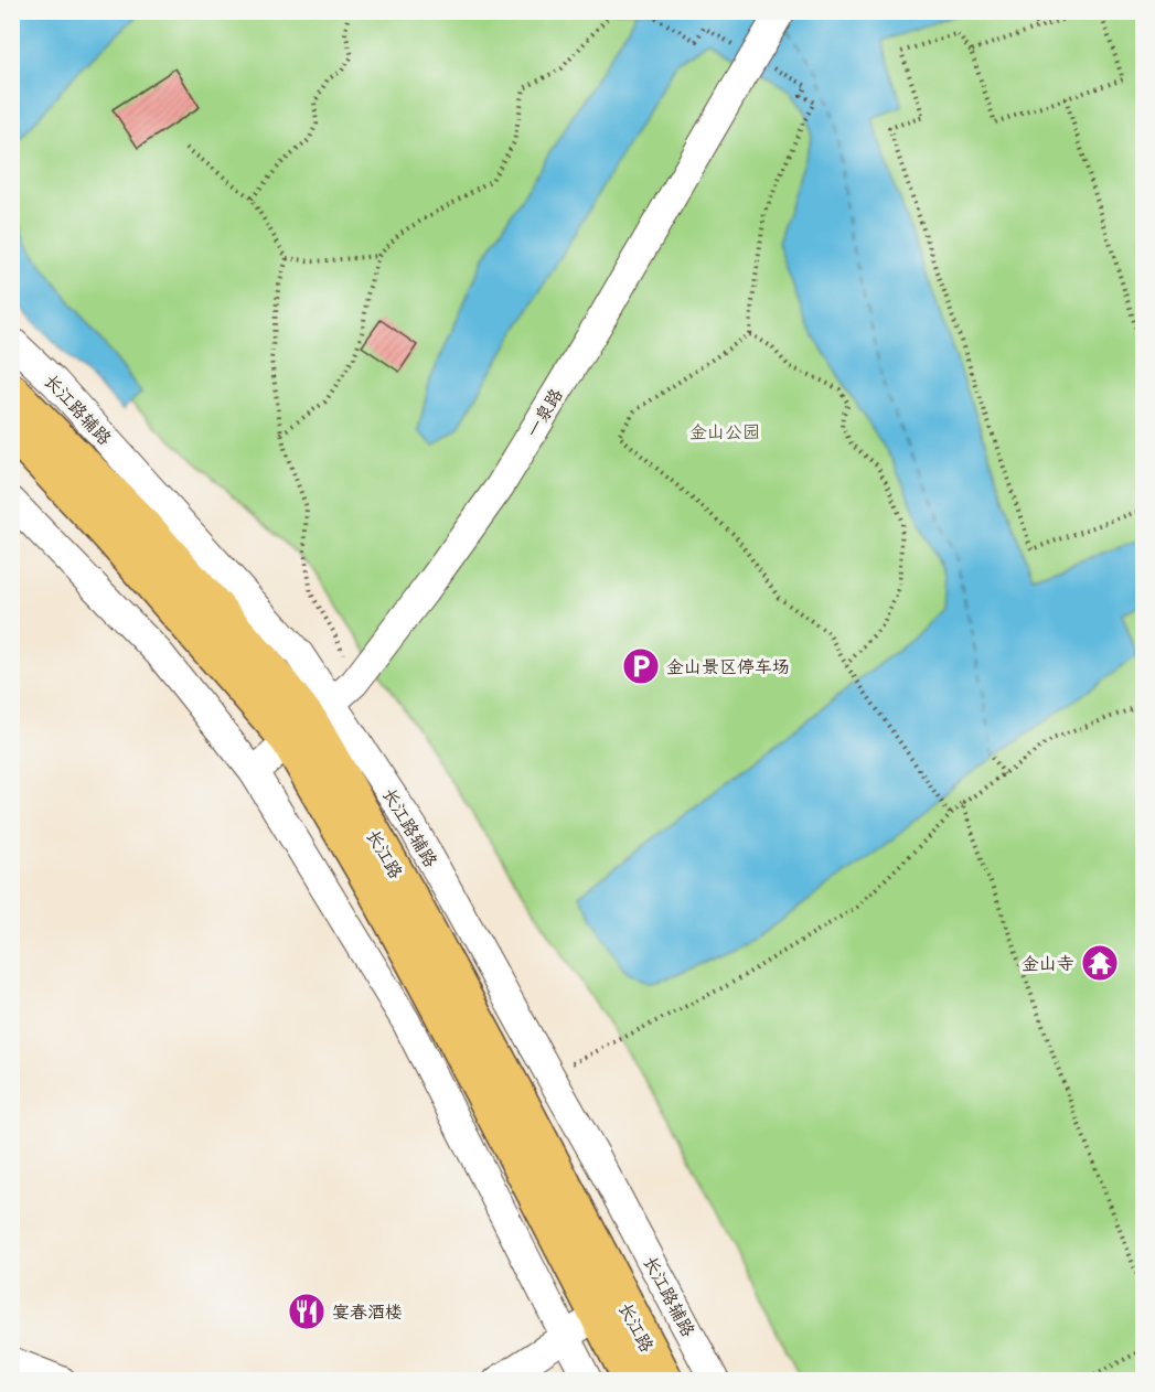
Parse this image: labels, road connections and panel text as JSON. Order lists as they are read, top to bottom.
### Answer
{
  "streets": {
    "main road": ["长江路"],
    "street": ["长江路辅路", "一泉路"]
  },
  "crossings": [
    ["长江路辅路", "一泉路"],
    ["长江路辅路", "长江路"],
    ["一泉路", "长江路"]
  ],
  "parks": ["金山公园"],
  "places": {
    "parking": ["金山景区停车场"],
    "temple": ["金山寺"],
    "restaurant": ["宴春酒楼"]
  }
}
